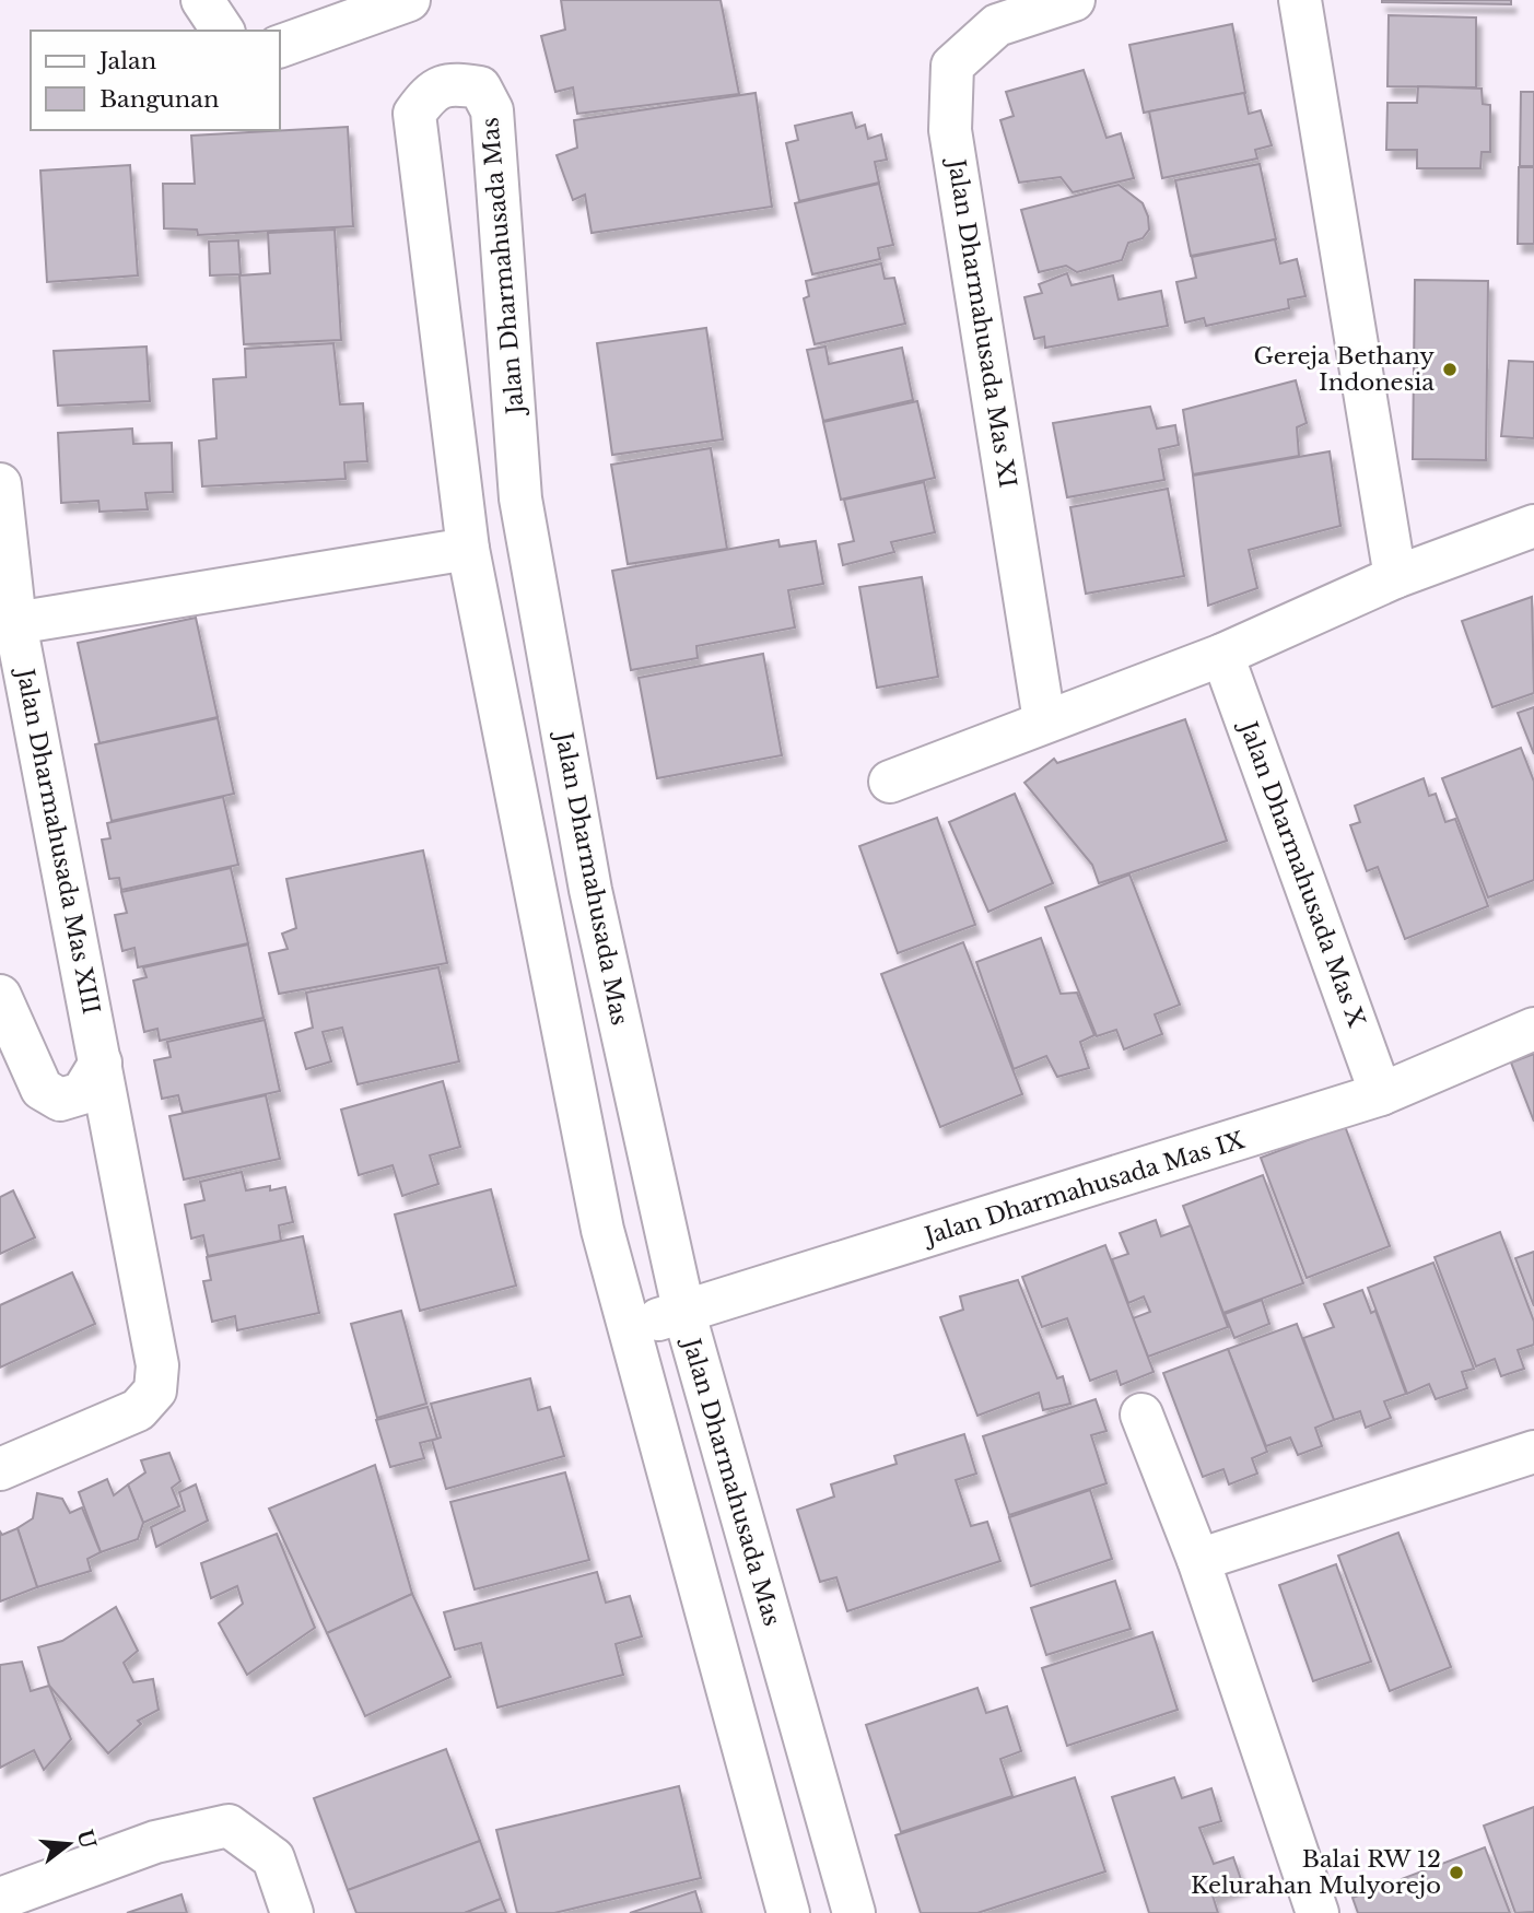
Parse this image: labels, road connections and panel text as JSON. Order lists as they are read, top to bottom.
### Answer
{
  "streets": {
    "street": [
      "Jalan Dharmahusada Mas",
      "Jalan Dharmahusada Mas XI",
      "Jalan Dharmahusada Mas XIII",
      "Jalan Dharmahusada Mas X",
      "Jalan Dharmahusada Mas IX"
    ]
  },
  "crossings": [
    ["Jalan Dharmahusada Mas", "Jalan Dharmahusada Mas IX"],
    ["Jalan Dharmahusada Mas X", "Jalan Dharmahusada Mas IX"]
  ],
  "places": ["Gereja Bethany Indonesia", "Balai RW 12 Kelurahan Mulyorejo"],
  "legend": ["Jalan", "Bangunan"],
  "north": "right"
}
